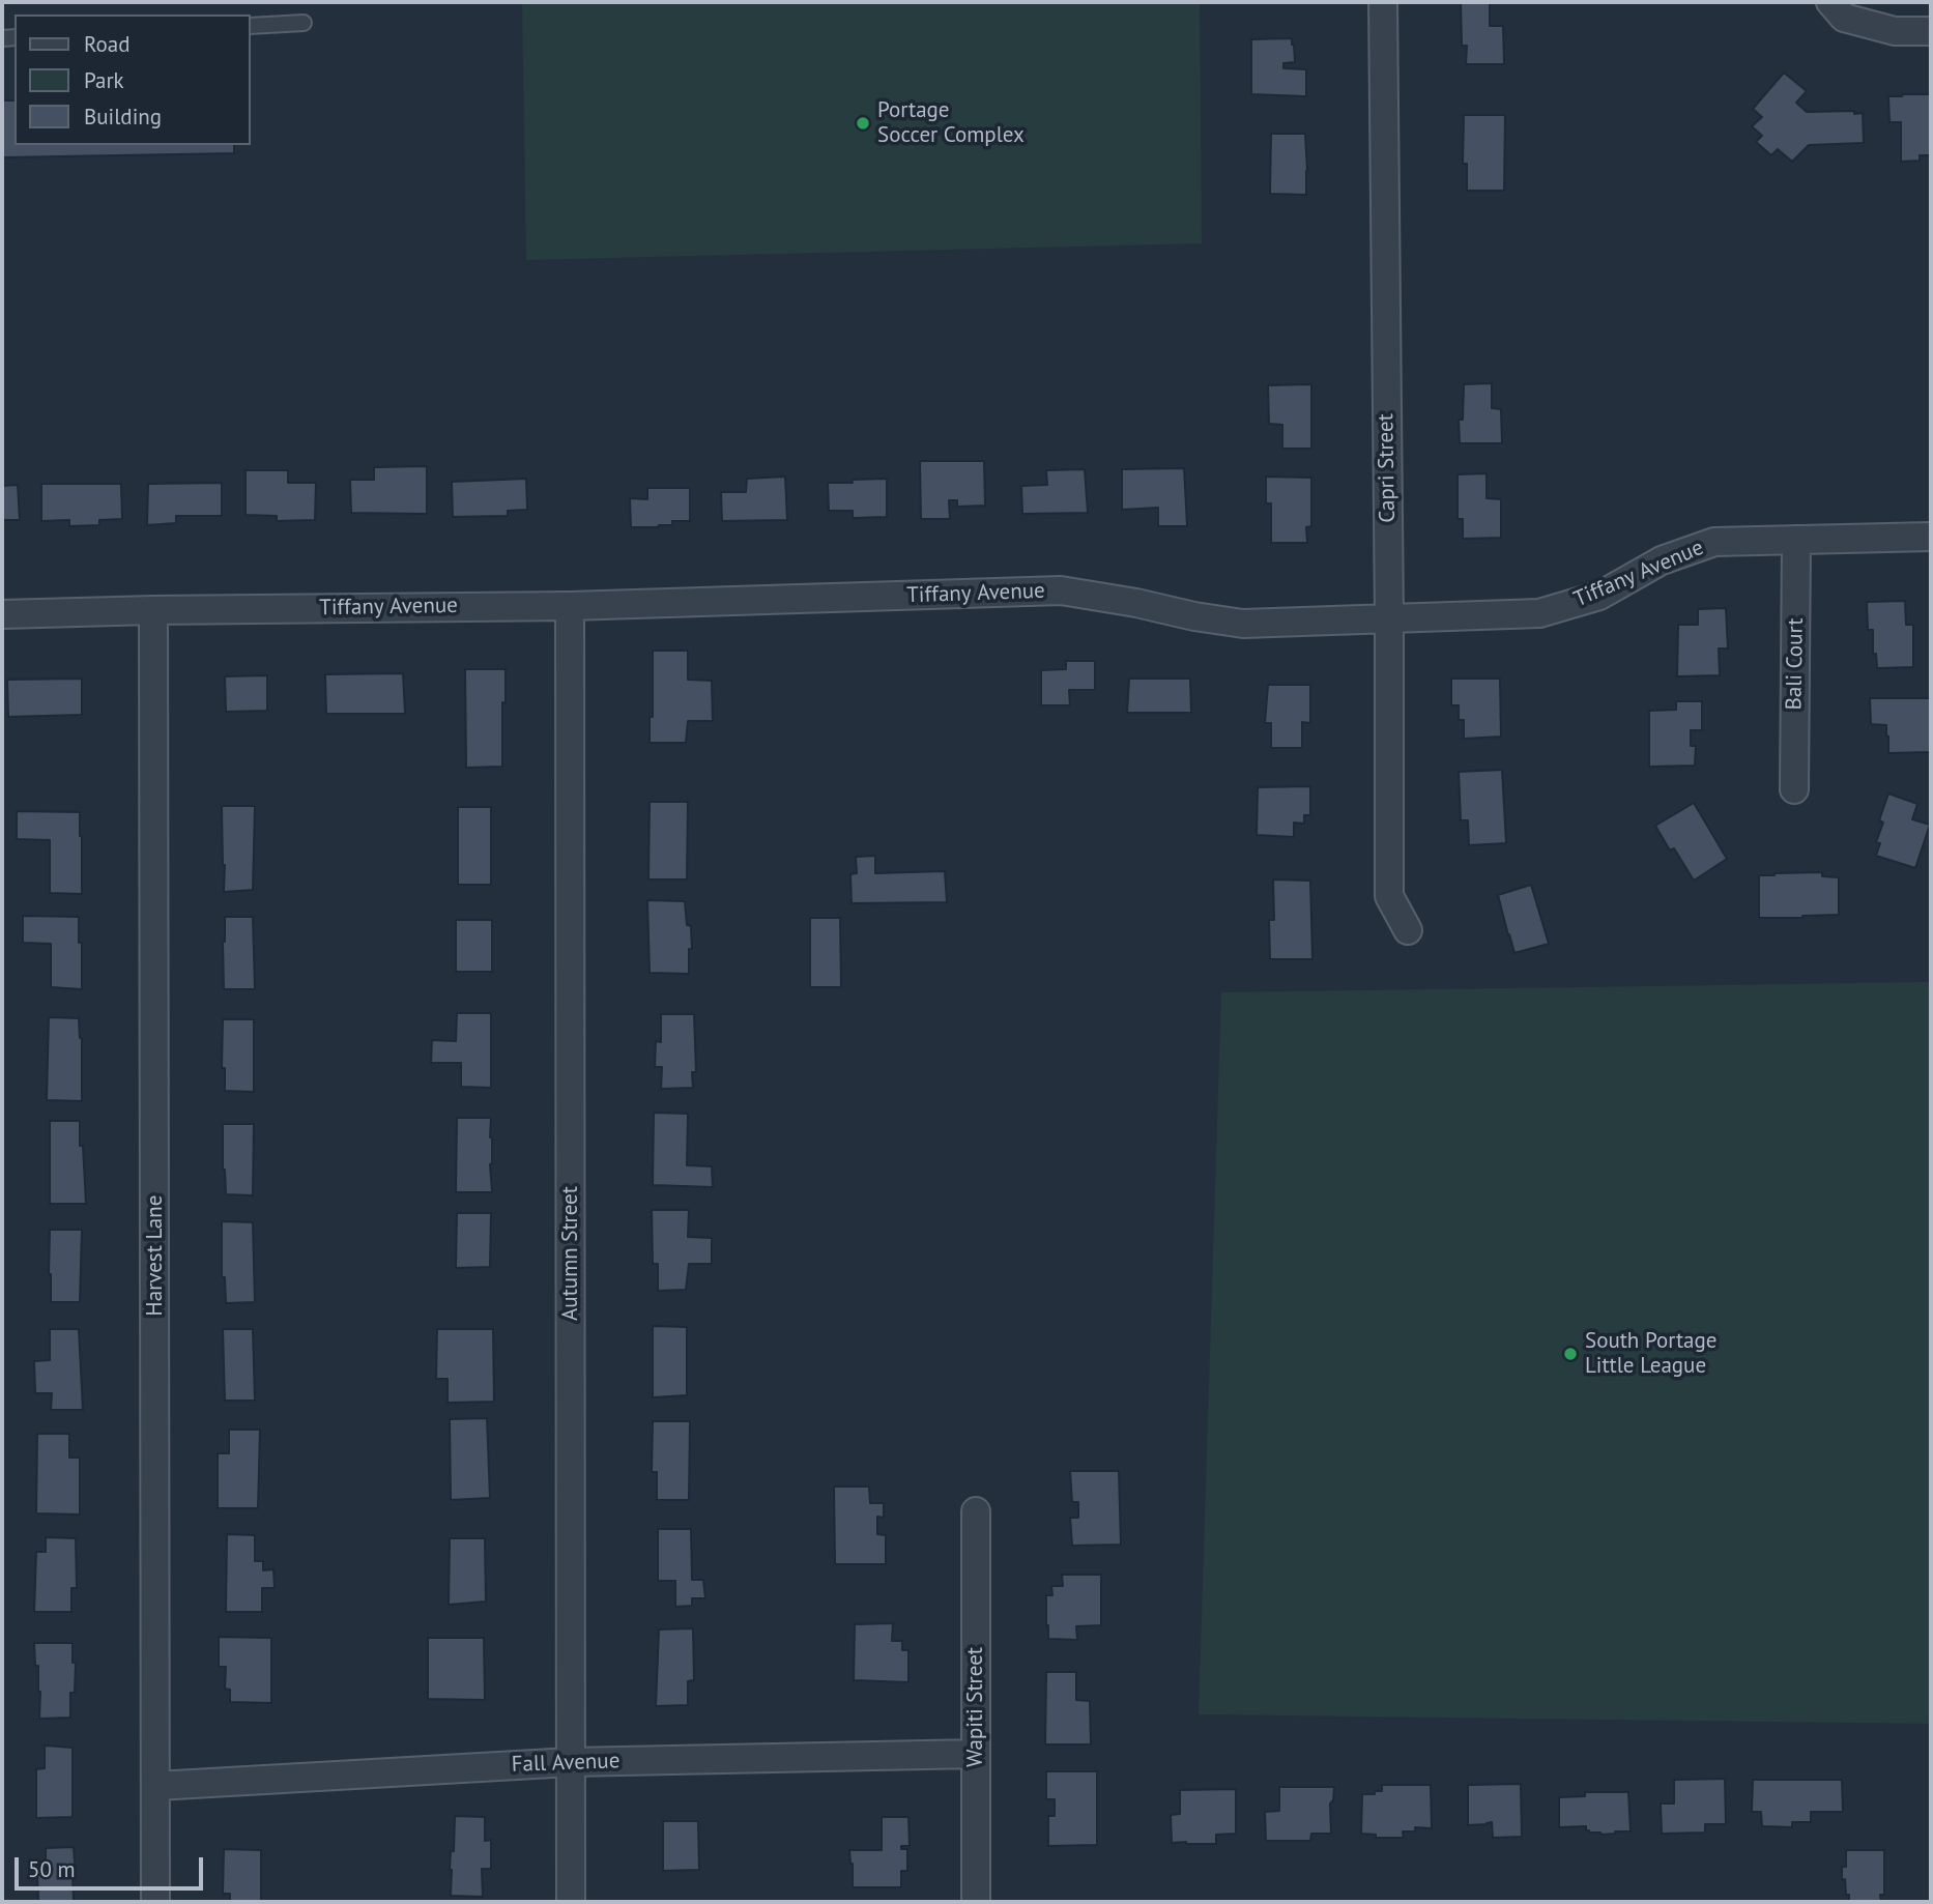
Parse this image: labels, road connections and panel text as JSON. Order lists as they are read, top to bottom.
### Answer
{
  "streets": {
    "street": [
      "Capri Street",
      "Tiffany Avenue",
      "Bali Court",
      "Autumn Street",
      "Harvest Lane",
      "Wapiti Street",
      "Fall Avenue"
    ]
  },
  "crossings": [
    ["Capri Street", "Tiffany Avenue"],
    ["Tiffany Avenue", "Bali Court"],
    ["Tiffany Avenue", "Autumn Street"],
    ["Tiffany Avenue", "Harvest Lane"],
    ["Autumn Street", "Fall Avenue"],
    ["Harvest Lane", "Fall Avenue"],
    ["Wapiti Street", "Fall Avenue"]
  ],
  "places": ["Portage Soccer Complex", "South Portage Little League"],
  "legend": ["Road", "Park", "Building"],
  "scale_bar": "50 m"
}
